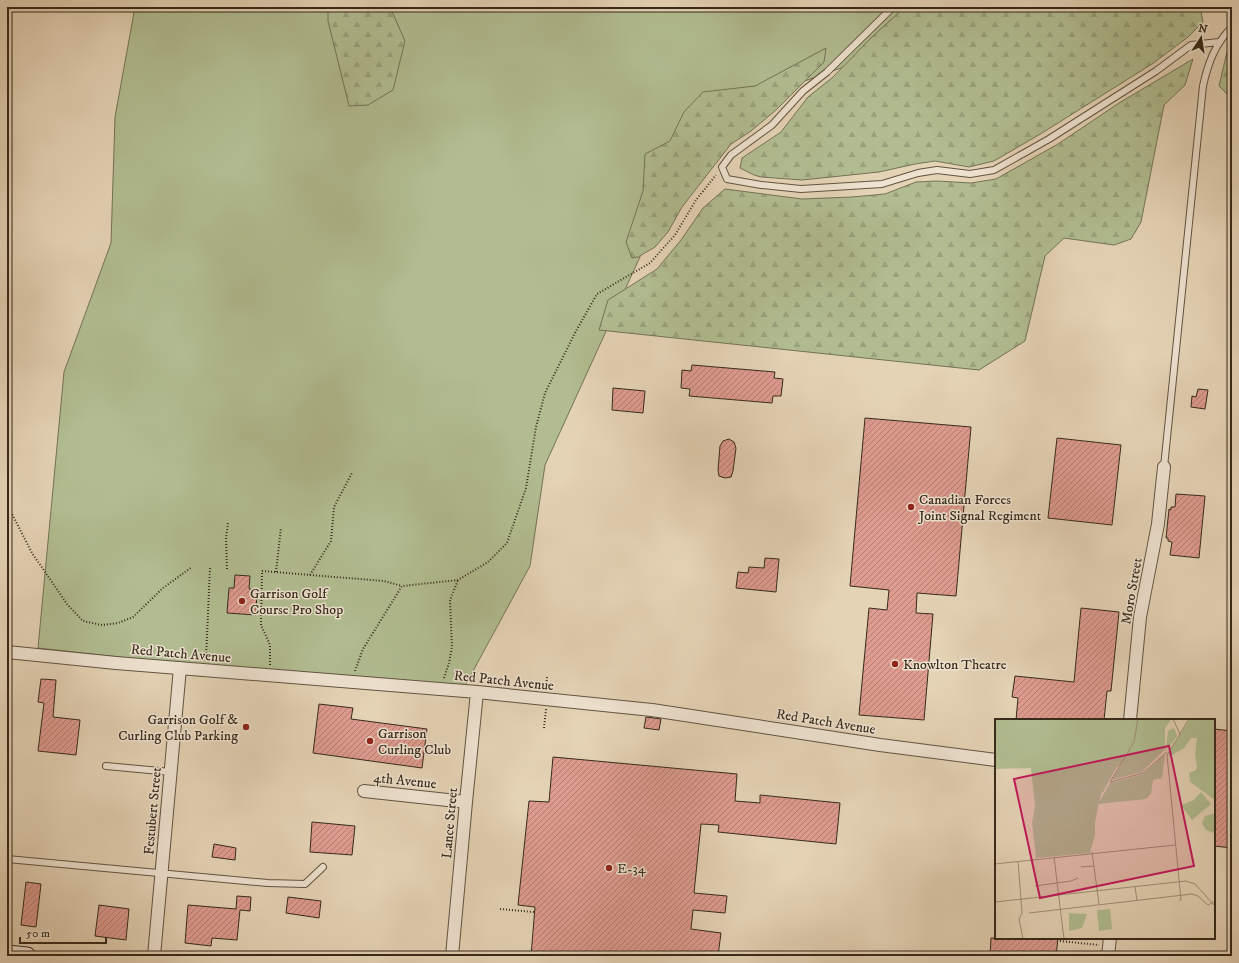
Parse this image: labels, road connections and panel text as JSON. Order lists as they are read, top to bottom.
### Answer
{
  "streets": {
    "street": [
      "Moro Street",
      "Red Patch Avenue",
      "4th Avenue",
      "Festubert Street",
      "Lance Street"
    ]
  },
  "crossings": [
    ["Red Patch Avenue", "Festubert Street"],
    ["Red Patch Avenue", "Lance Street"],
    ["4th Avenue", "Lance Street"]
  ],
  "places": [
    "Canadian Forces Joint Signal Regiment",
    "Garrison Golf Course Pro Shop",
    "Knowlton Theatre",
    "Garrison Golf & Curling Club Parking",
    "Garrison Curling Club",
    "E-34"
  ],
  "scale_bar": "50 m",
  "north": "top"
}
